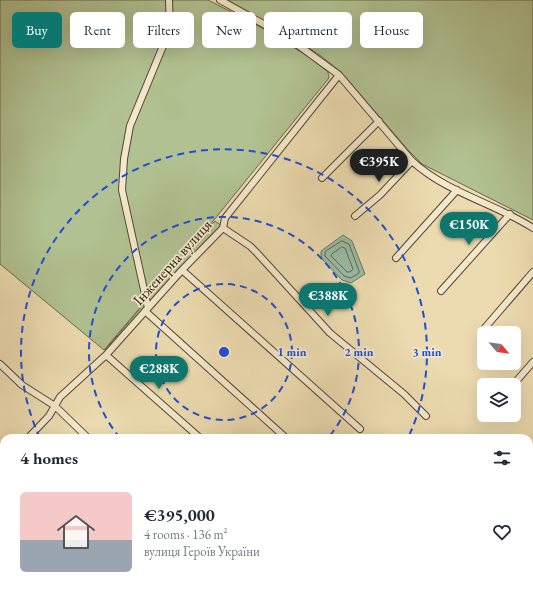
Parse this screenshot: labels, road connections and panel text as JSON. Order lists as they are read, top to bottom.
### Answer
{
  "streets": {
    "street": ["Інженерна вулиця"]
  },
  "north": "bottom right",
  "page": {
    "chip": [
      "Buy",
      "Rent",
      "Filters",
      "New",
      "Apartment",
      "House"
    ],
    "price": [
      "€395K",
      "€150K",
      "€388K",
      "€288K"
    ],
    "heading": "4 homes",
    "list": [
      {
        "name": "€395,000",
        "note": "4 rooms · 136 m² · вулиця Героїв України"
      }
    ]
  },
  "rings": ["1 min", "2 min", "3 min"]
}
